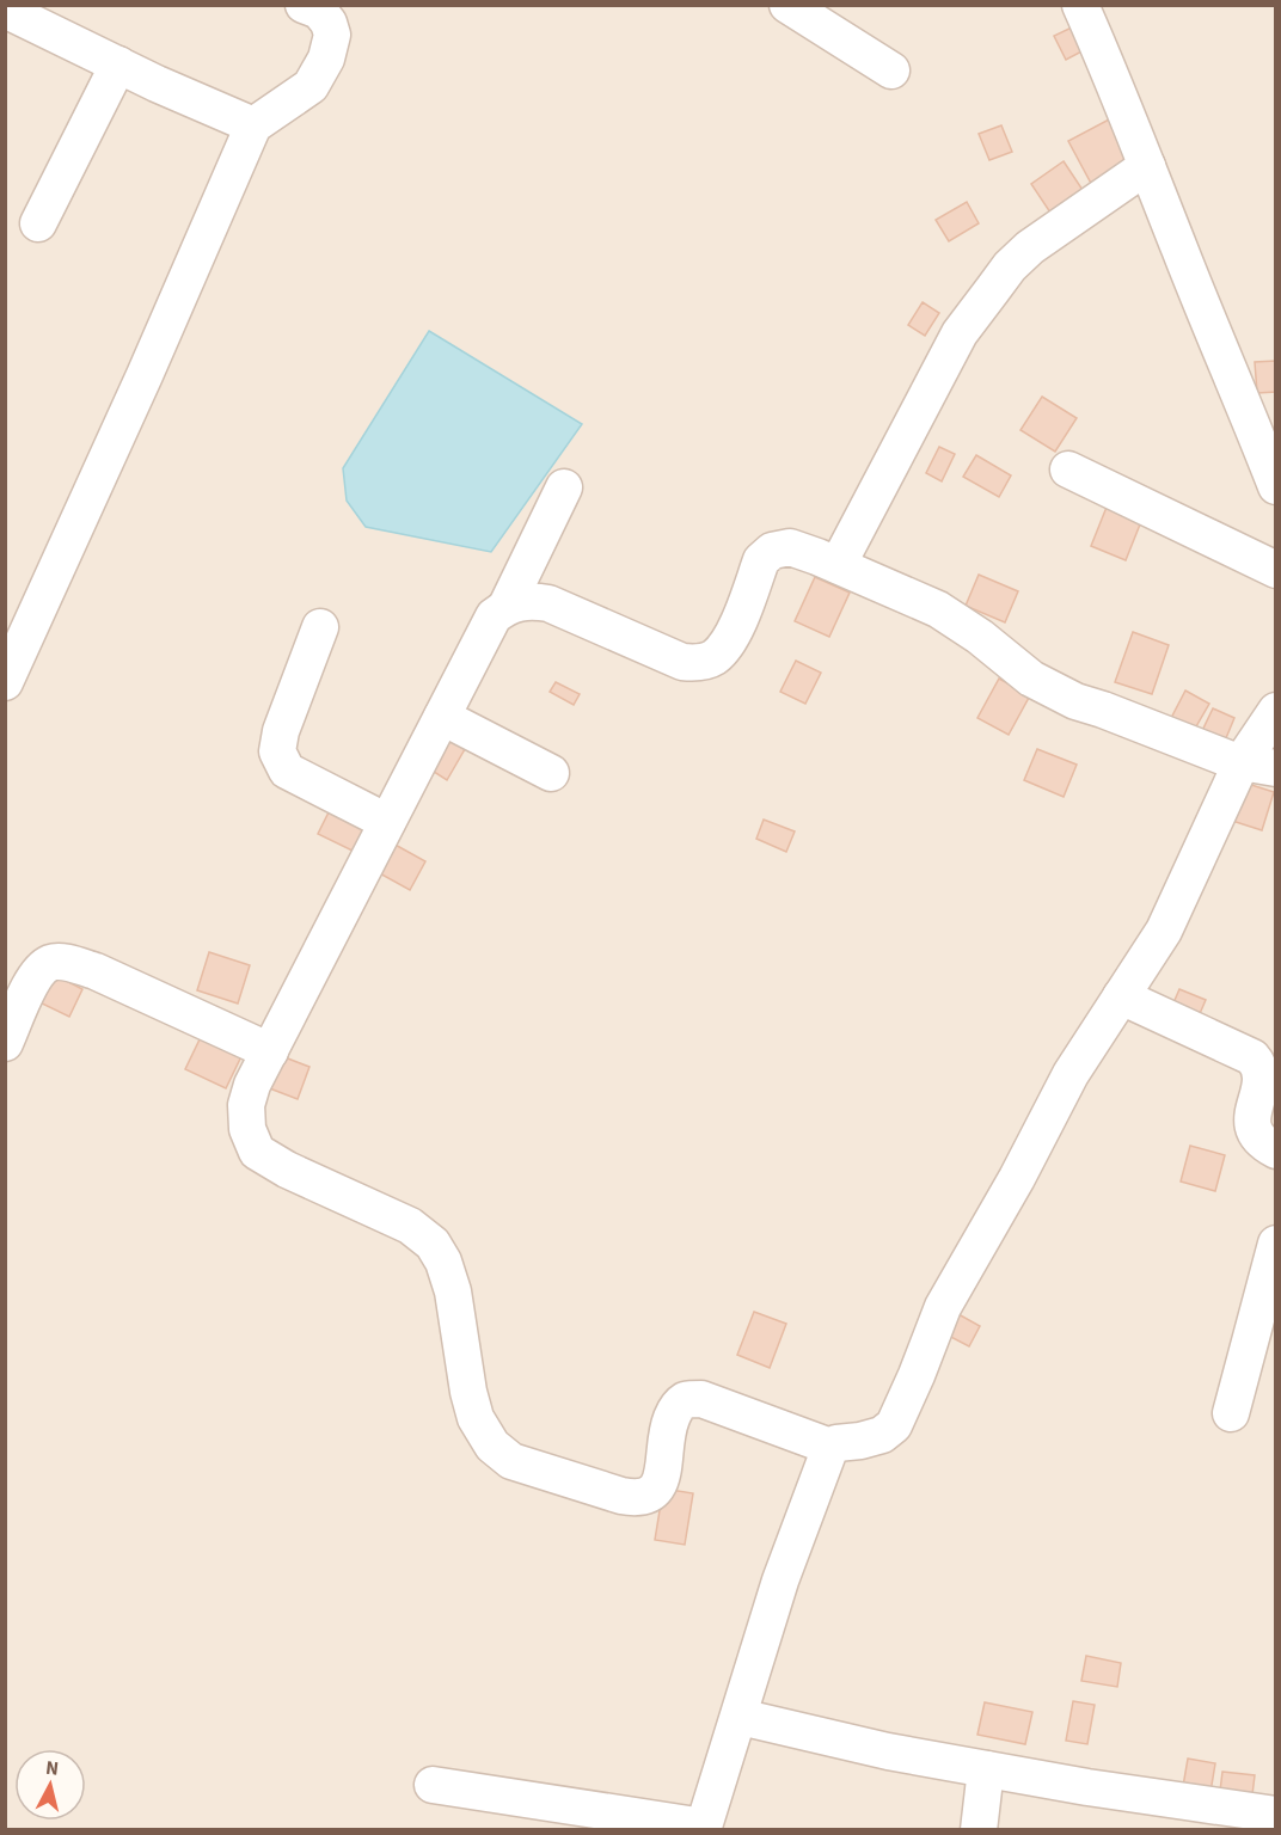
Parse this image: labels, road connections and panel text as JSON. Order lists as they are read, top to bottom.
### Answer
{
  "north": "top"
}
